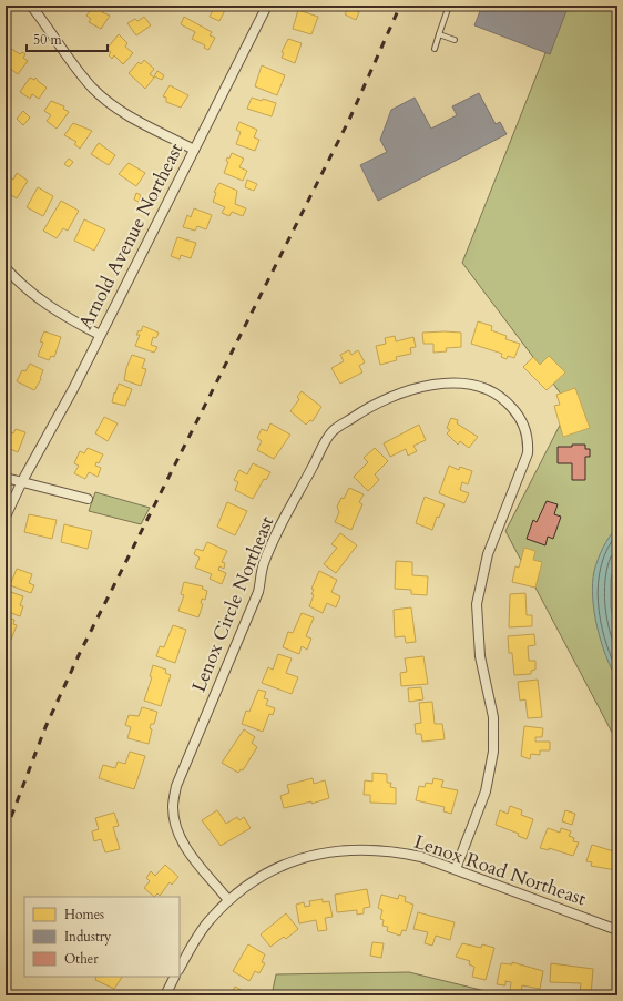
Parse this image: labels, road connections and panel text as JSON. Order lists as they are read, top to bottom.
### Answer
{
  "streets": {
    "street": ["Arnold Avenue Northeast", "Lenox Circle Northeast", "Lenox Road Northeast"]
  },
  "crossings": [
    ["Lenox Circle Northeast", "Lenox Road Northeast"]
  ],
  "legend": ["Homes", "Industry", "Other"],
  "scale_bar": "50 m"
}
